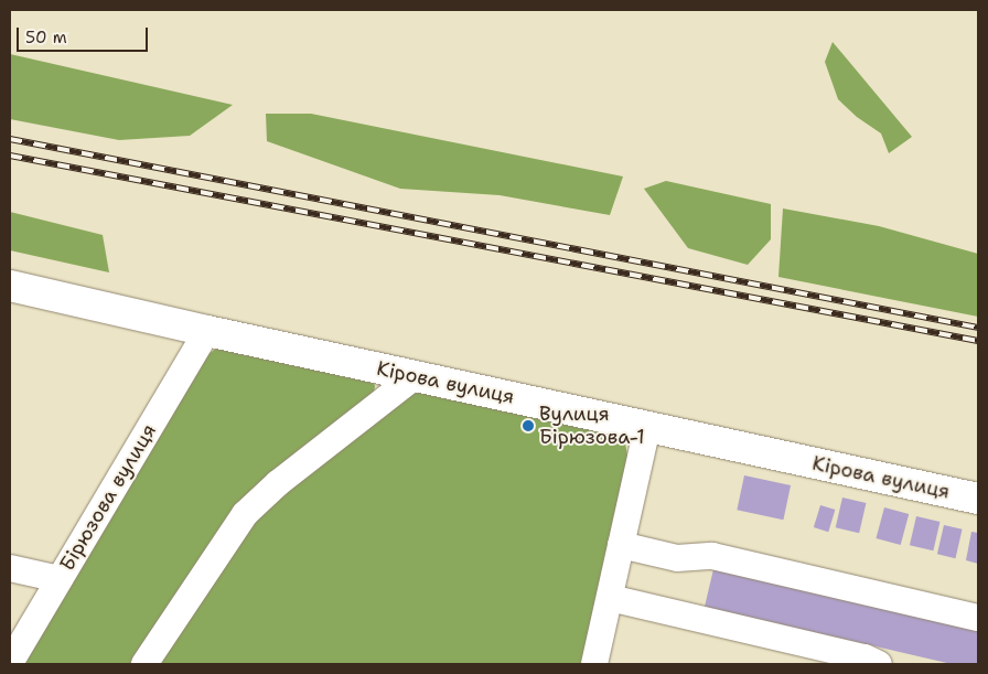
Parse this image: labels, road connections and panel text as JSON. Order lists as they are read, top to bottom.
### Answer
{
  "streets": {
    "main road": ["Кірова вулиця"],
    "street": ["Бірюзова вулиця"]
  },
  "crossings": [
    ["Кірова вулиця", "Бірюзова вулиця"]
  ],
  "places": ["Вулиця Бірюзова-1"],
  "scale_bar": "50 m"
}
